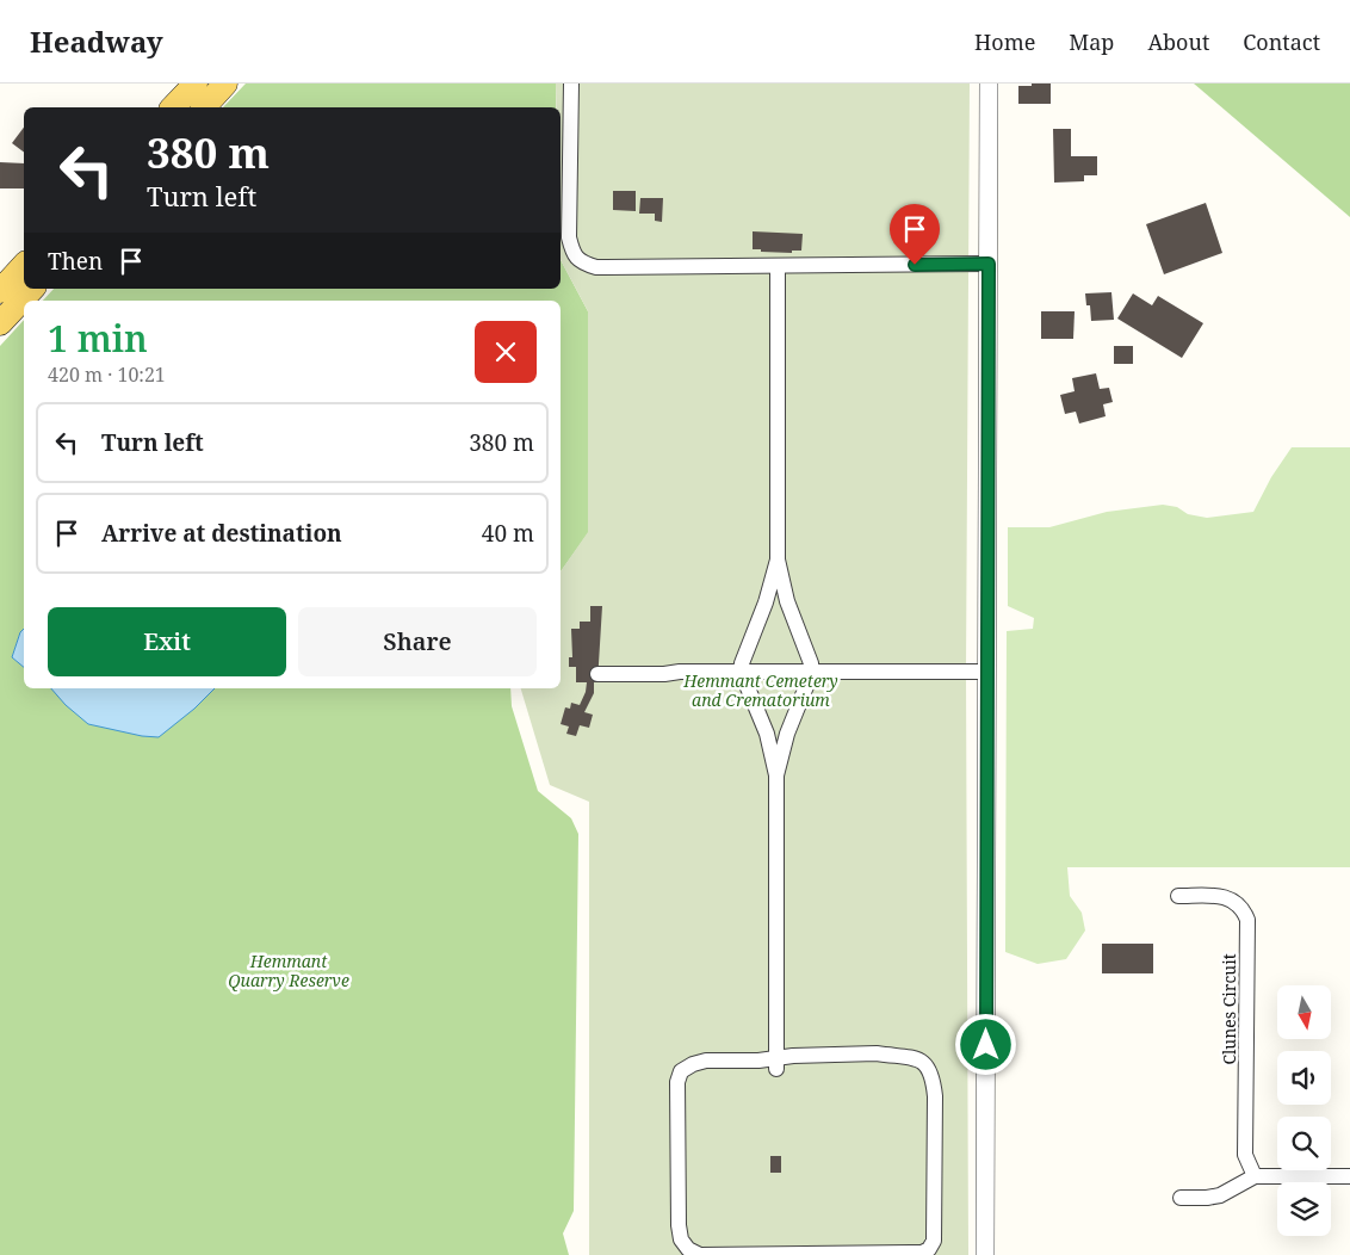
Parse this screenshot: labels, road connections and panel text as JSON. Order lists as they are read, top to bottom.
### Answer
{
  "streets": {
    "street": ["Clunes Circuit"]
  },
  "parks": ["Hemmant Cemetery and Crematorium", "Hemmant Quarry Reserve"],
  "north": "bottom",
  "page": {
    "header": "Headway",
    "nav": [
      "Home",
      "Map",
      "About",
      "Contact"
    ],
    "turn": ["380 m", "Turn left"],
    "then": "Then",
    "heading": ["1 min", "420 m · 10:21"],
    "list": [
      {
        "name": "Turn left",
        "value": "380 m"
      },
      {
        "name": "Arrive at destination",
        "value": "40 m"
      }
    ],
    "buttons": ["Exit", "Share"]
  }
}
